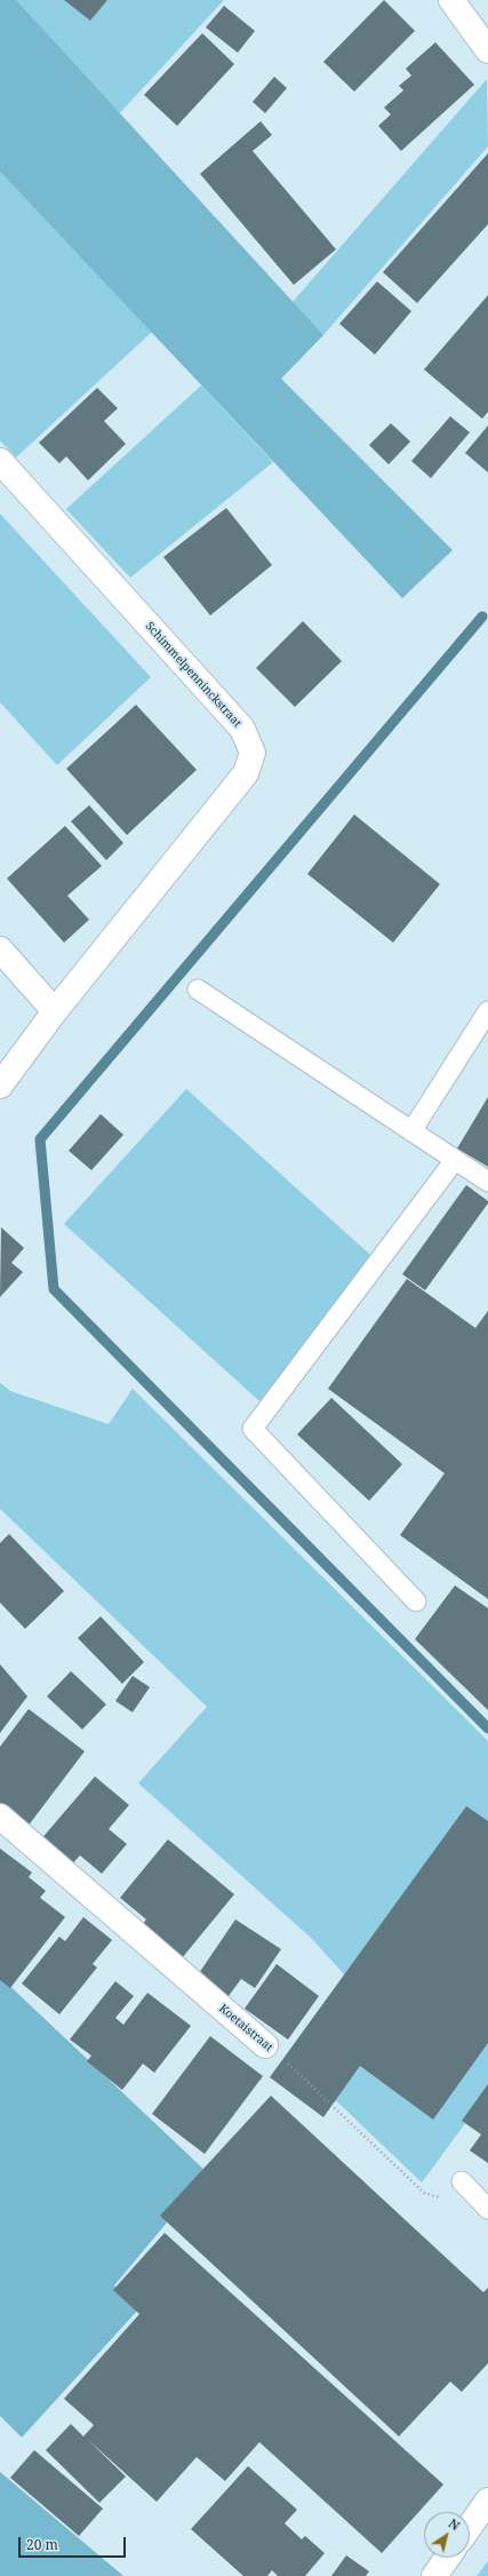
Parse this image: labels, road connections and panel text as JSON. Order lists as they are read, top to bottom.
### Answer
{
  "streets": {
    "street": ["Schimmelpenninckstraat", "Koetaistraat"]
  },
  "scale_bar": "20 m",
  "north": "top right"
}
